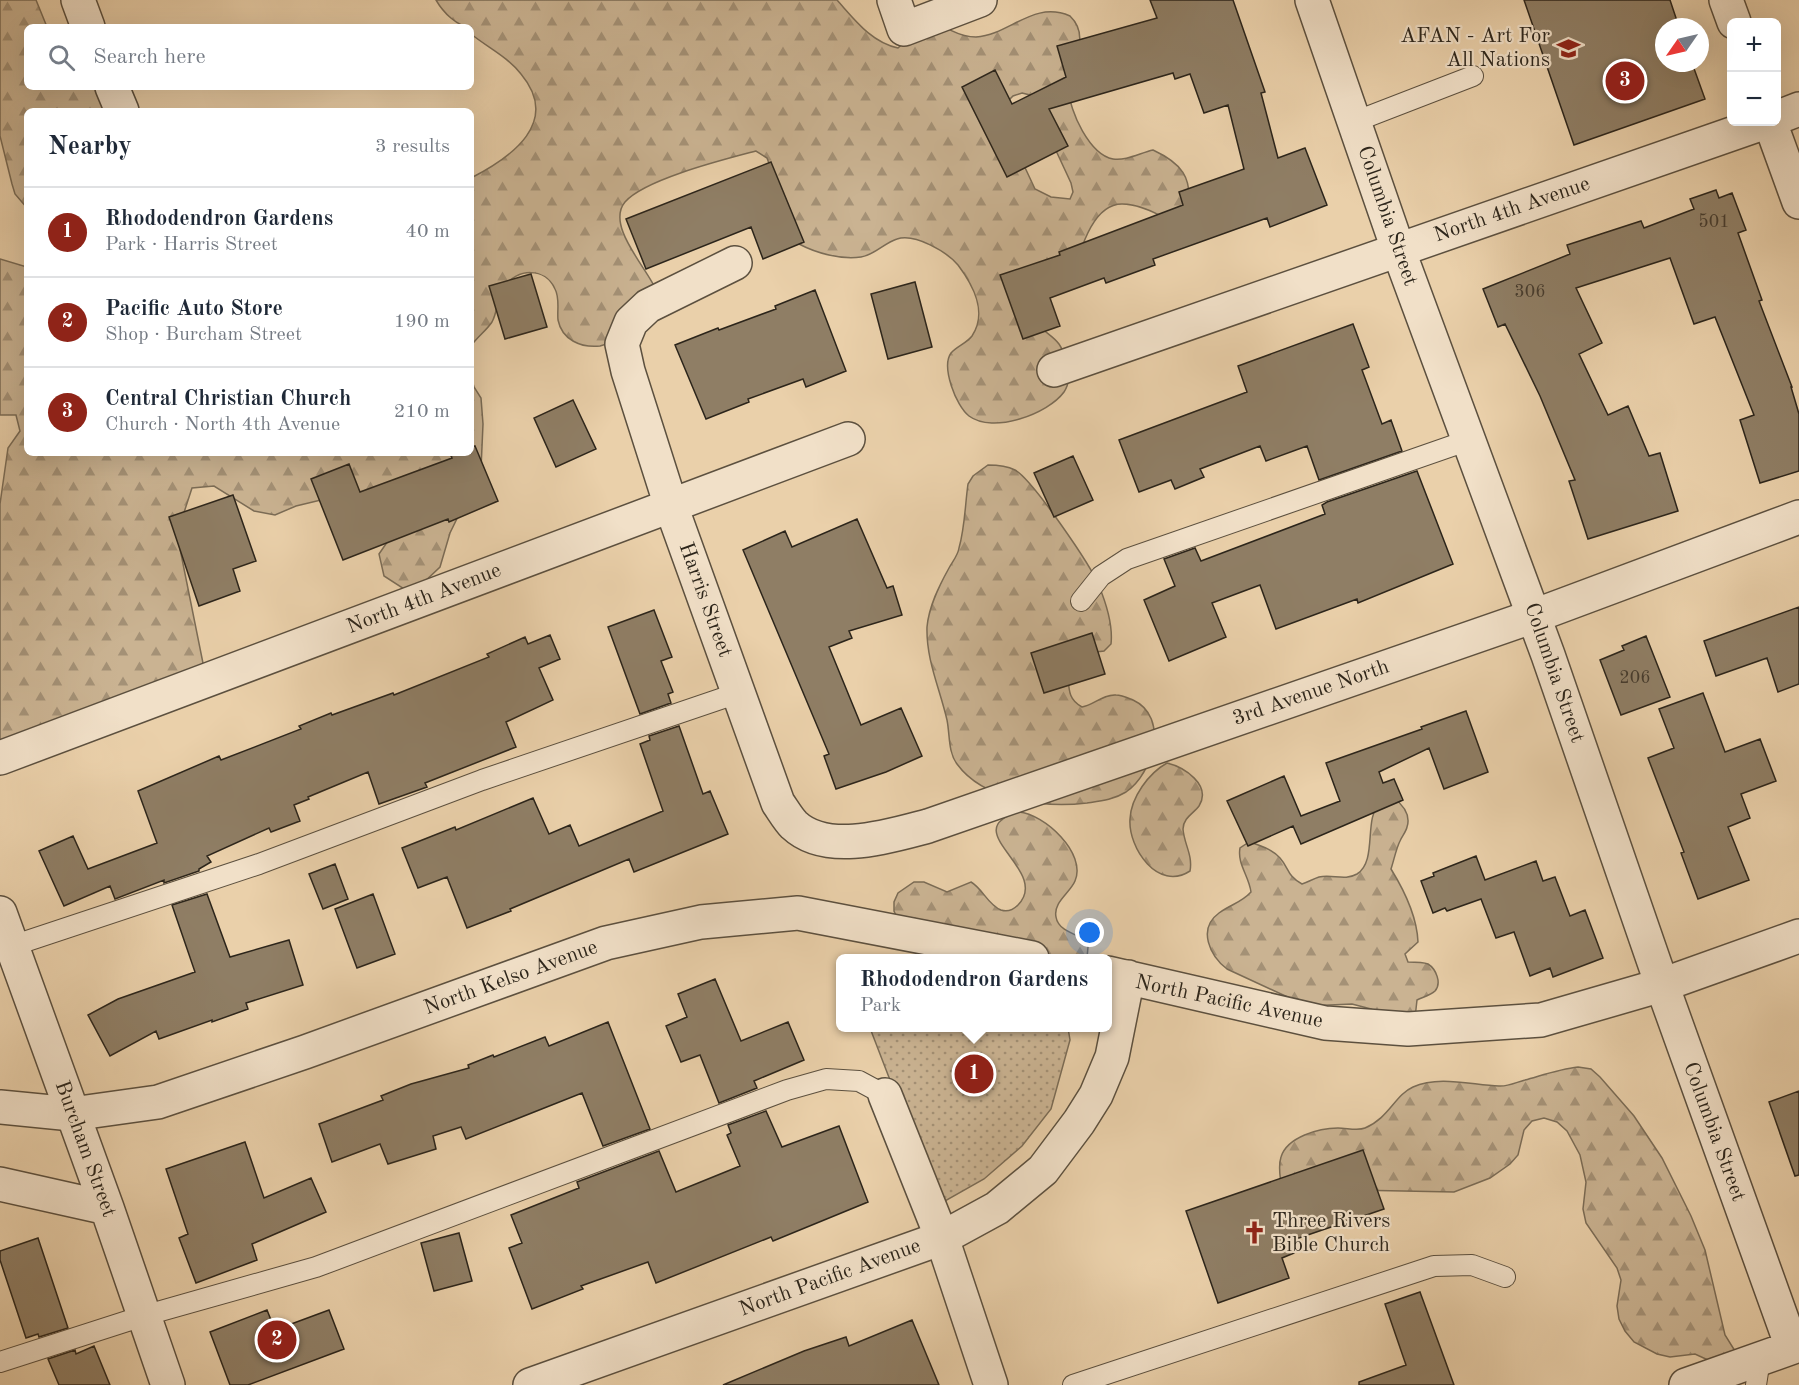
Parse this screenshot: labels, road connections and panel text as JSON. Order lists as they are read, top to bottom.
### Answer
{
  "streets": {
    "street": [
      "North 4th Avenue",
      "Columbia Street",
      "Harris Street",
      "3rd Avenue North",
      "North Kelso Avenue",
      "North Pacific Avenue",
      "Burcham Street"
    ]
  },
  "crossings": [
    ["North 4th Avenue", "Columbia Street"],
    ["North 4th Avenue", "Harris Street"],
    ["Columbia Street", "3rd Avenue North"],
    ["Columbia Street", "North Pacific Avenue"],
    ["Harris Street", "3rd Avenue North"],
    ["North Kelso Avenue", "Burcham Street"]
  ],
  "places": {
    "school or university": ["AFAN - Art For All Nations"],
    "church": ["Three Rivers Bible Church"]
  },
  "house_numbers": ["501", "306", "206"],
  "north": "bottom left",
  "page": {
    "map_buttons": ["+", "−"],
    "search": "Search here",
    "pins": ["3", "1", "2"],
    "heading": ["Nearby", "3 results"],
    "list": [
      {
        "mark": "1",
        "name": "Rhododendron Gardens",
        "note": "Park · Harris Street",
        "value": "40 m"
      },
      {
        "mark": "2",
        "name": "Pacific Auto Store",
        "note": "Shop · Burcham Street",
        "value": "190 m"
      },
      {
        "mark": "3",
        "name": "Central Christian Church",
        "note": "Church · North 4th Avenue",
        "value": "210 m"
      }
    ],
    "popup": ["Rhododendron Gardens", "Park"]
  }
}
